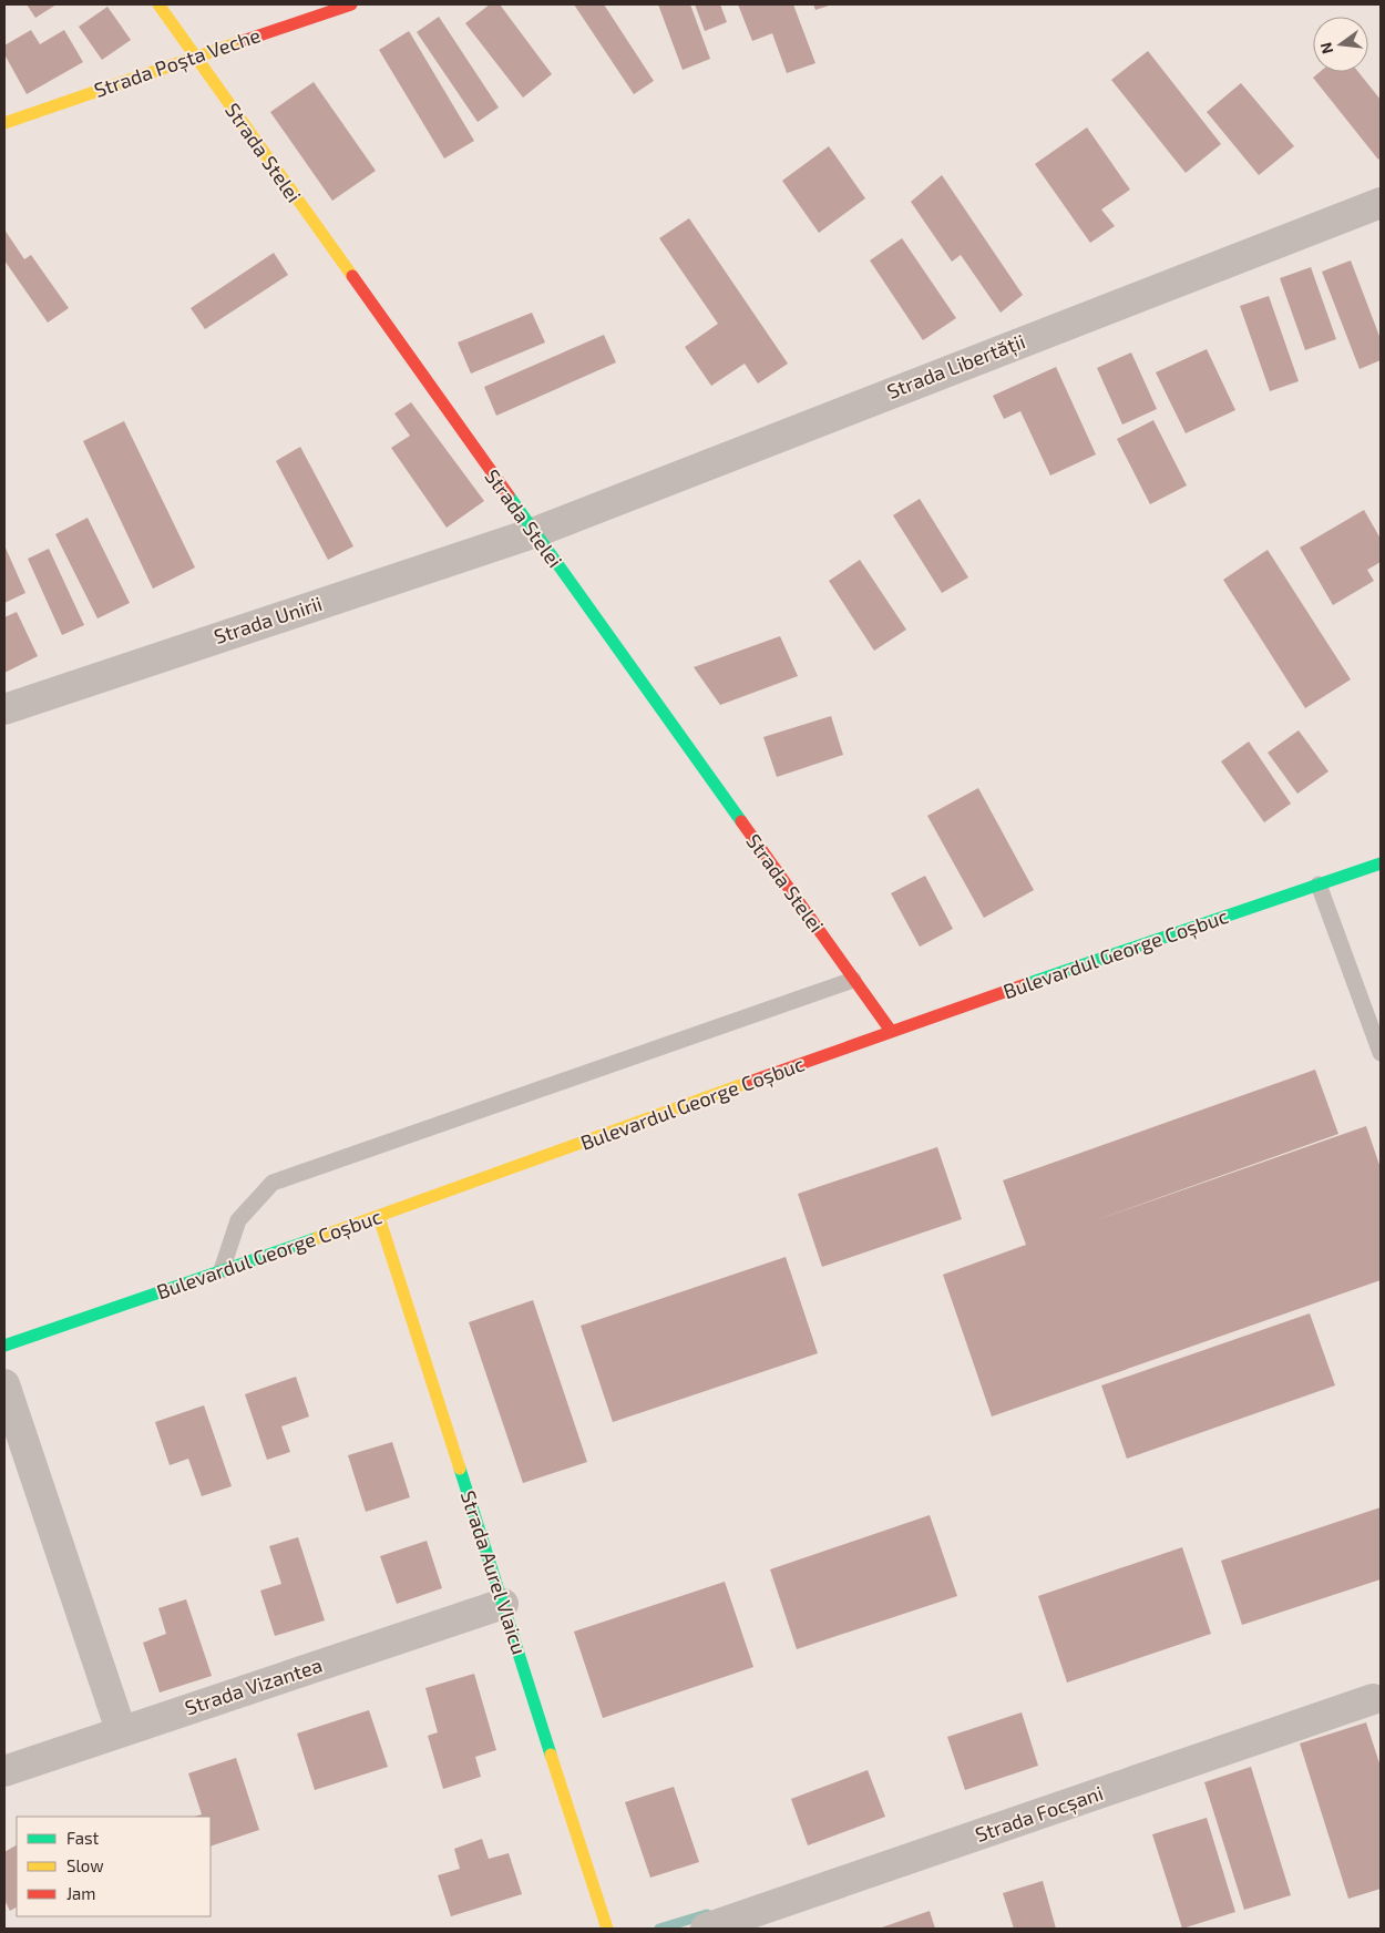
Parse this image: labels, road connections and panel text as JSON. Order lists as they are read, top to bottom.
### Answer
{
  "streets": {
    "main road": [
      "Strada Poșta Veche",
      "Strada Stelei",
      "Bulevardul George Coșbuc",
      "Strada Aurel Vlaicu"
    ],
    "street": [
      "Strada Libertății",
      "Strada Unirii",
      "Strada Vizantea",
      "Strada Focșani"
    ]
  },
  "crossings": [
    ["Strada Poșta Veche", "Strada Stelei"],
    ["Strada Stelei", "Strada Libertății"],
    ["Strada Stelei", "Strada Unirii"],
    ["Strada Stelei", "Bulevardul George Coșbuc"],
    ["Strada Libertății", "Strada Unirii"],
    ["Bulevardul George Coșbuc", "Strada Aurel Vlaicu"],
    ["Strada Aurel Vlaicu", "Strada Vizantea"]
  ],
  "legend": ["Fast", "Slow", "Jam"],
  "north": "left"
}
